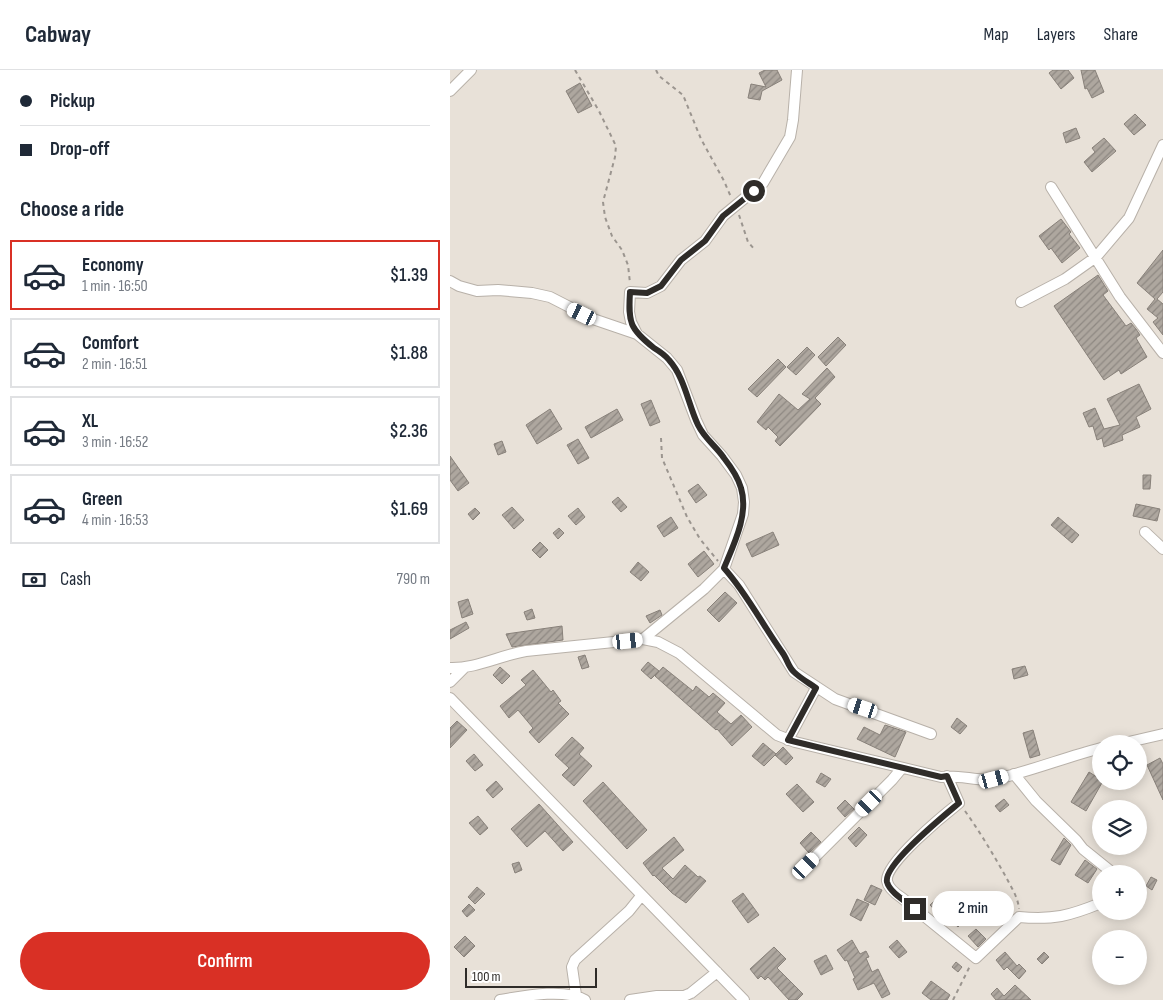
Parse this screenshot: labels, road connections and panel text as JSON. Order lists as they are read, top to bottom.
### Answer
{
  "scale_bar": "100 m",
  "page": {
    "header": "Cabway",
    "nav": ["Map", "Layers", "Share"],
    "banner": ["Pickup", "Drop-off"],
    "heading": "Choose a ride",
    "list": [
      {
        "name": "Economy",
        "note": "1 min · 16:50",
        "value": "$1.39"
      },
      {
        "name": "Comfort",
        "note": "2 min · 16:51",
        "value": "$1.88"
      },
      {
        "name": "XL",
        "note": "3 min · 16:52",
        "value": "$2.36"
      },
      {
        "name": "Green",
        "note": "4 min · 16:53",
        "value": "$1.69"
      }
    ],
    "pay": ["Cash", "790 m"],
    "map_buttons": ["+", "−"],
    "bubble": "2 min",
    "buttons": "Confirm",
    "scale": "100 m"
  }
}
